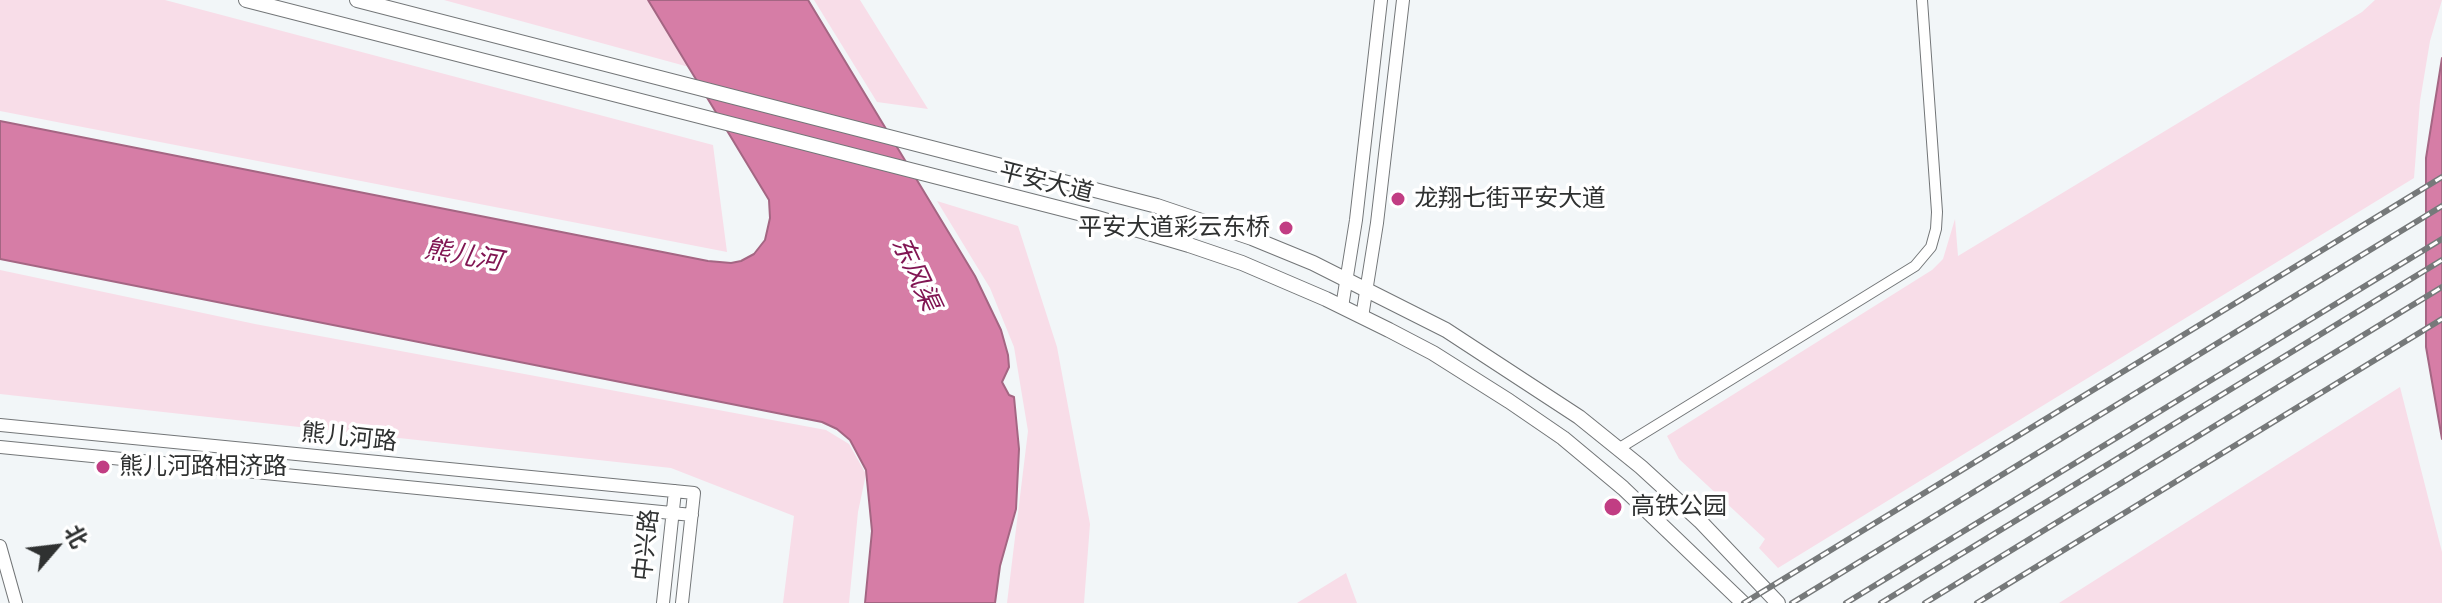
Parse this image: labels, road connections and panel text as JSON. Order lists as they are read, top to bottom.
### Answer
{
  "streets": {
    "main road": ["平安大道"],
    "street": ["熊儿河路", "中兴路"]
  },
  "crossings": [
    ["熊儿河路", "中兴路"]
  ],
  "water": ["熊儿河", "东风渠"],
  "places": [
    "龙翔七街平安大道",
    "平安大道彩云东桥",
    "熊儿河路相济路",
    "高铁公园"
  ],
  "north": "top right"
}
